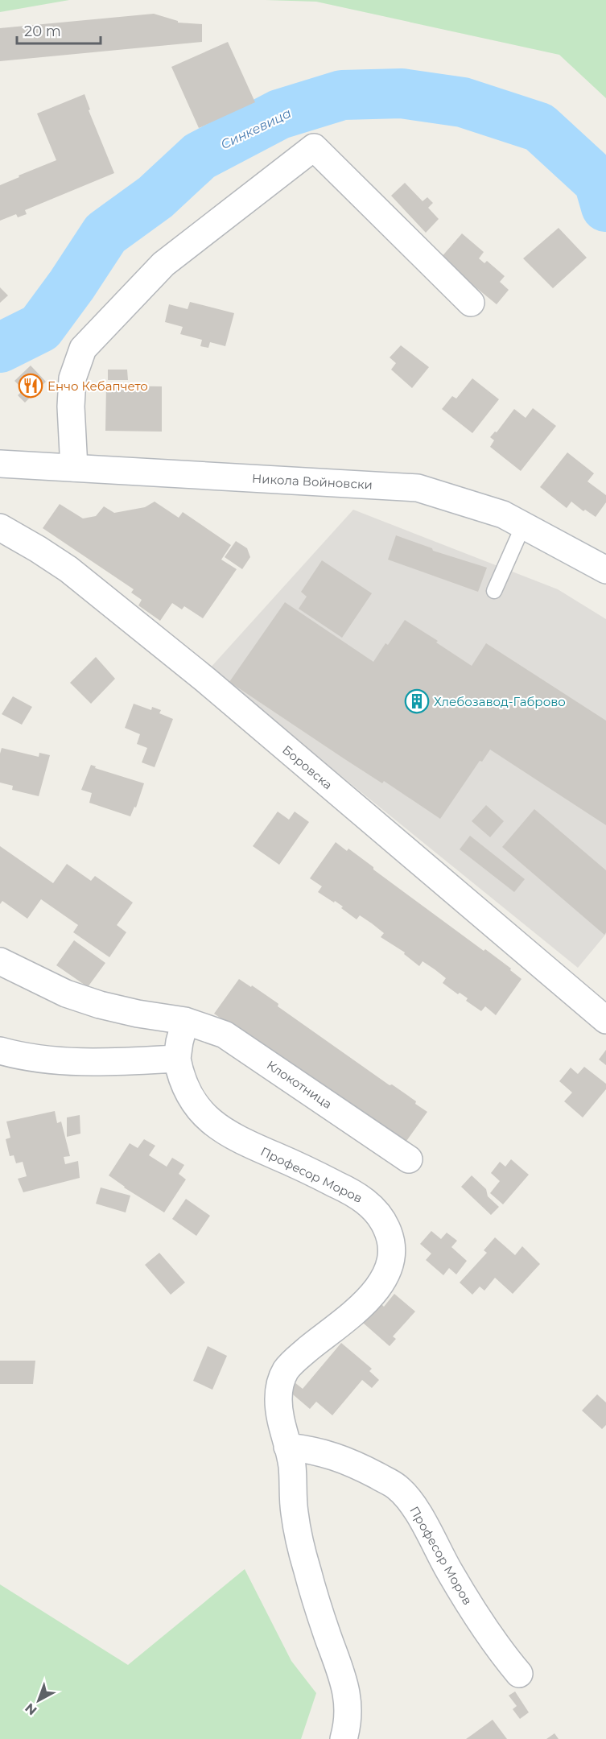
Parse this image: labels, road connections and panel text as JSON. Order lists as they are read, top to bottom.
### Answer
{
  "streets": {
    "street": [
      "Никола Войновски",
      "Боровска",
      "Клокотница",
      "Професор Моров"
    ]
  },
  "water": ["Синкевица"],
  "places": {
    "restaurant": ["Енчо Кебапчето"],
    "building": ["Хлебозавод-Габрово"]
  },
  "scale_bar": "20 m",
  "north": "bottom left"
}
